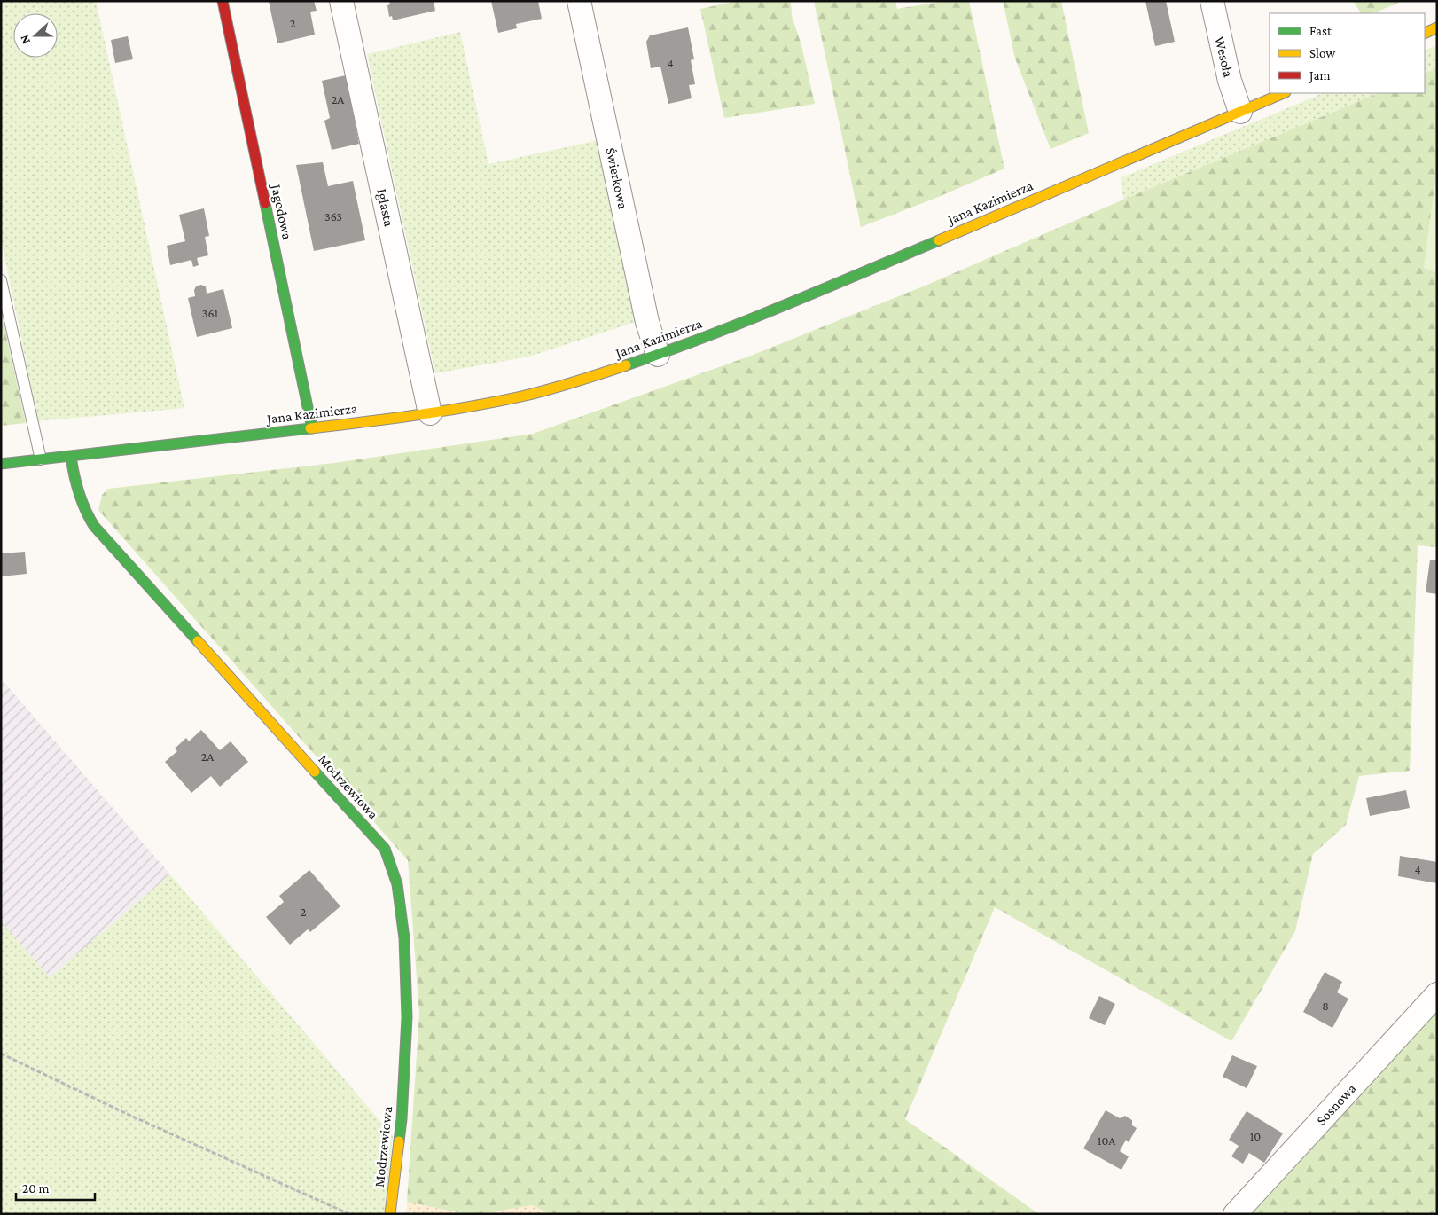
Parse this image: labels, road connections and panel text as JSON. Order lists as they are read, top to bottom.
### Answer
{
  "streets": {
    "main road": ["Jana Kazimierza", "Jagodowa", "Modrzewiowa"],
    "street": [
      "Wesoła",
      "Świerkowa",
      "Iglasta",
      "Sosnowa"
    ]
  },
  "crossings": [
    ["Wesoła", "Jana Kazimierza"],
    ["Świerkowa", "Jana Kazimierza"],
    ["Jana Kazimierza", "Iglasta"],
    ["Jana Kazimierza", "Jagodowa"],
    ["Jana Kazimierza", "Modrzewiowa"]
  ],
  "house_numbers": [
    "2",
    "4",
    "2A",
    "363",
    "361",
    "2A",
    "4",
    "2",
    "8",
    "10",
    "10A"
  ],
  "legend": ["Fast", "Slow", "Jam"],
  "scale_bar": "20 m",
  "north": "left"
}
